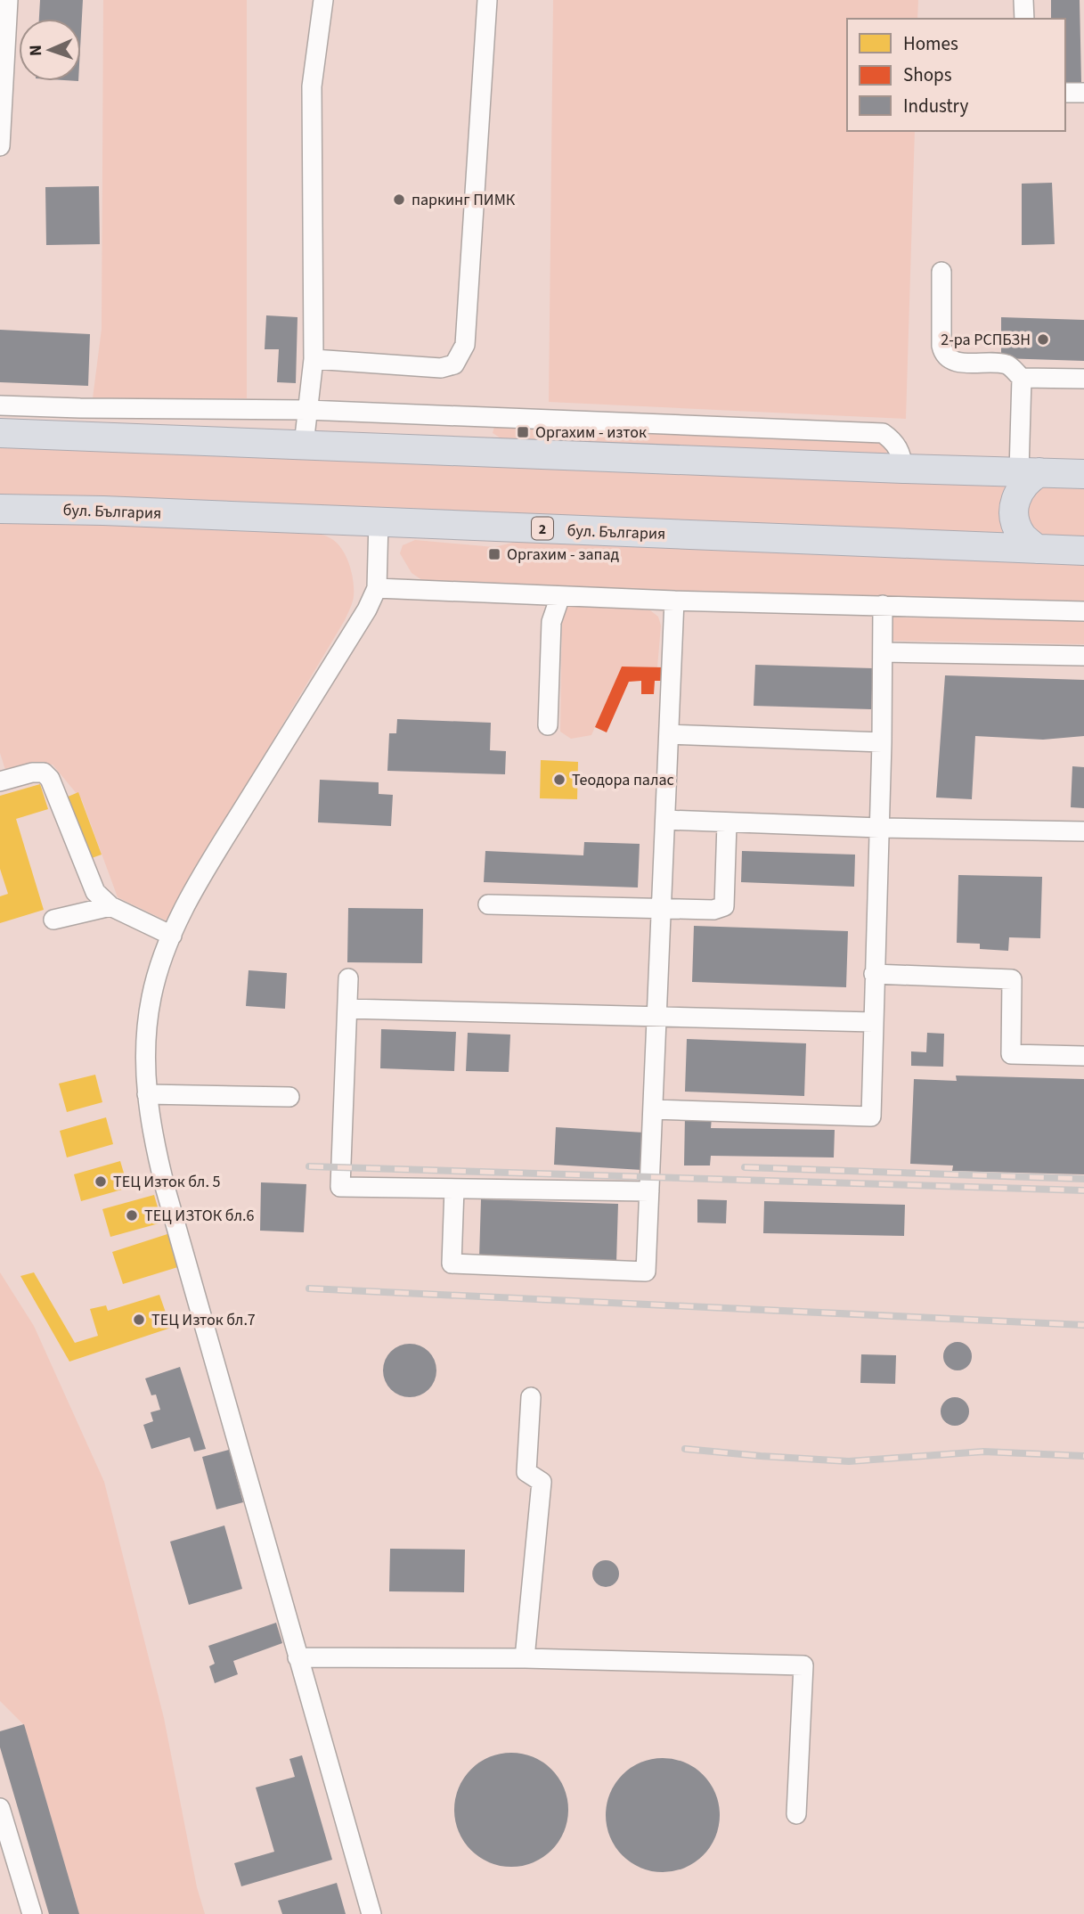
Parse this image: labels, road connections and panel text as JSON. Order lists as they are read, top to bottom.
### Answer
{
  "streets": {
    "highway": ["бул. България", "2"]
  },
  "places": {
    "other": [
      "паркинг ПИМК",
      "2-ра РСПБЗН",
      "Теодора палас",
      "ТЕЦ Изток бл. 5",
      "ТЕЦ ИЗТОК бл.6",
      "ТЕЦ Изток бл.7"
    ],
    "transit": ["Оргахим - изток", "Оргахим - запад"]
  },
  "legend": ["Homes", "Shops", "Industry"],
  "north": "left"
}
